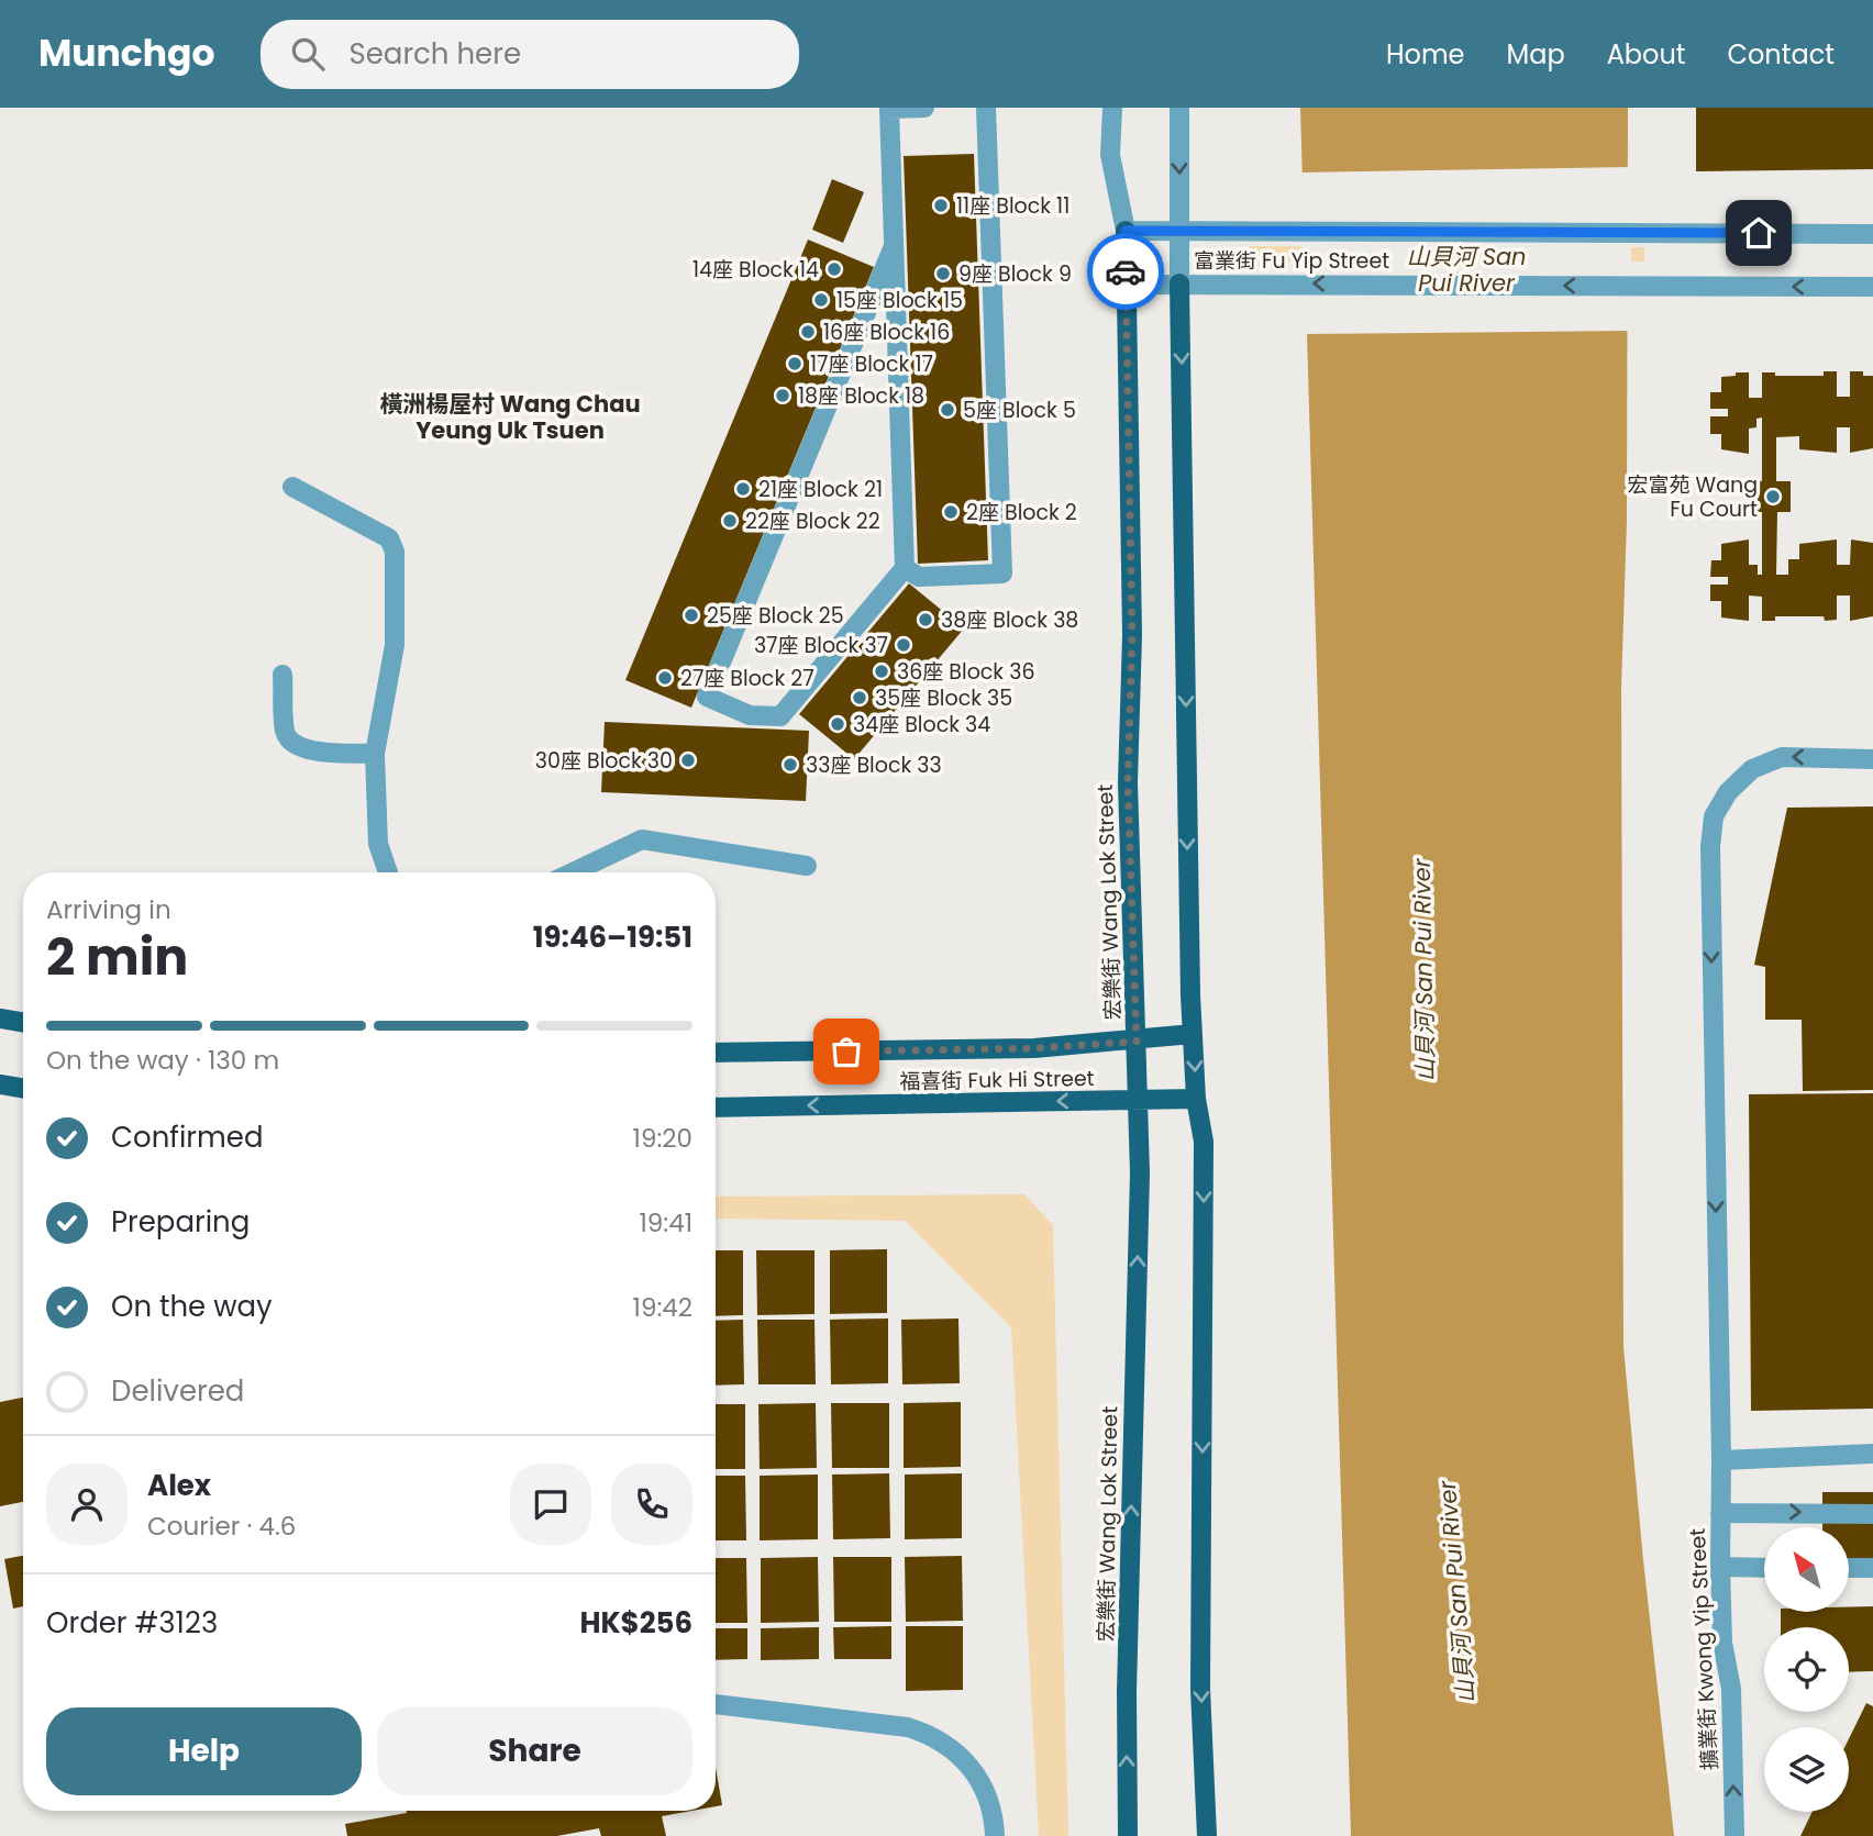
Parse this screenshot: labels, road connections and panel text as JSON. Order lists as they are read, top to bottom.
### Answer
{
  "streets": {
    "main road": ["宏樂街 Wang Lok Street", "福喜街 Fuk Hi Street"],
    "street": ["富業街 Fu Yip Street", "擴業街 Kwong Yip Street"]
  },
  "crossings": [
    ["富業街 Fu Yip Street", "宏樂街 Wang Lok Street"],
    ["宏樂街 Wang Lok Street", "福喜街 Fuk Hi Street"]
  ],
  "one_way": ["宏樂街 Wang Lok Street"],
  "districts": ["橫洲楊屋村 Wang Chau Yeung Uk Tsuen"],
  "water": ["山貝河 San Pui River"],
  "places": [
    "11座 Block 11",
    "14座 Block 14",
    "9座 Block 9",
    "15座 Block 15",
    "16座 Block 16",
    "17座 Block 17",
    "18座 Block 18",
    "5座 Block 5",
    "21座 Block 21",
    "宏富苑 Wang Fu Court",
    "2座 Block 2",
    "22座 Block 22",
    "25座 Block 25",
    "38座 Block 38",
    "37座 Block 37",
    "36座 Block 36",
    "27座 Block 27",
    "35座 Block 35",
    "34座 Block 34",
    "30座 Block 30",
    "33座 Block 33"
  ],
  "north": "top left",
  "page": {
    "header": "Munchgo",
    "search": "Search here",
    "nav": [
      "Home",
      "Map",
      "About",
      "Contact"
    ],
    "heading": ["2 min", "Arriving in", "19:46–19:51"],
    "panel": [
      "Alex",
      "Courier · 4.6",
      "Order #3123",
      "HK$256"
    ],
    "bar": "On the way · 130 m",
    "list": [
      ["Confirmed", "19:20"],
      ["Preparing", "19:41"],
      ["On the way", "19:42"],
      "Delivered"
    ],
    "buttons": ["Help", "Share"]
  }
}
